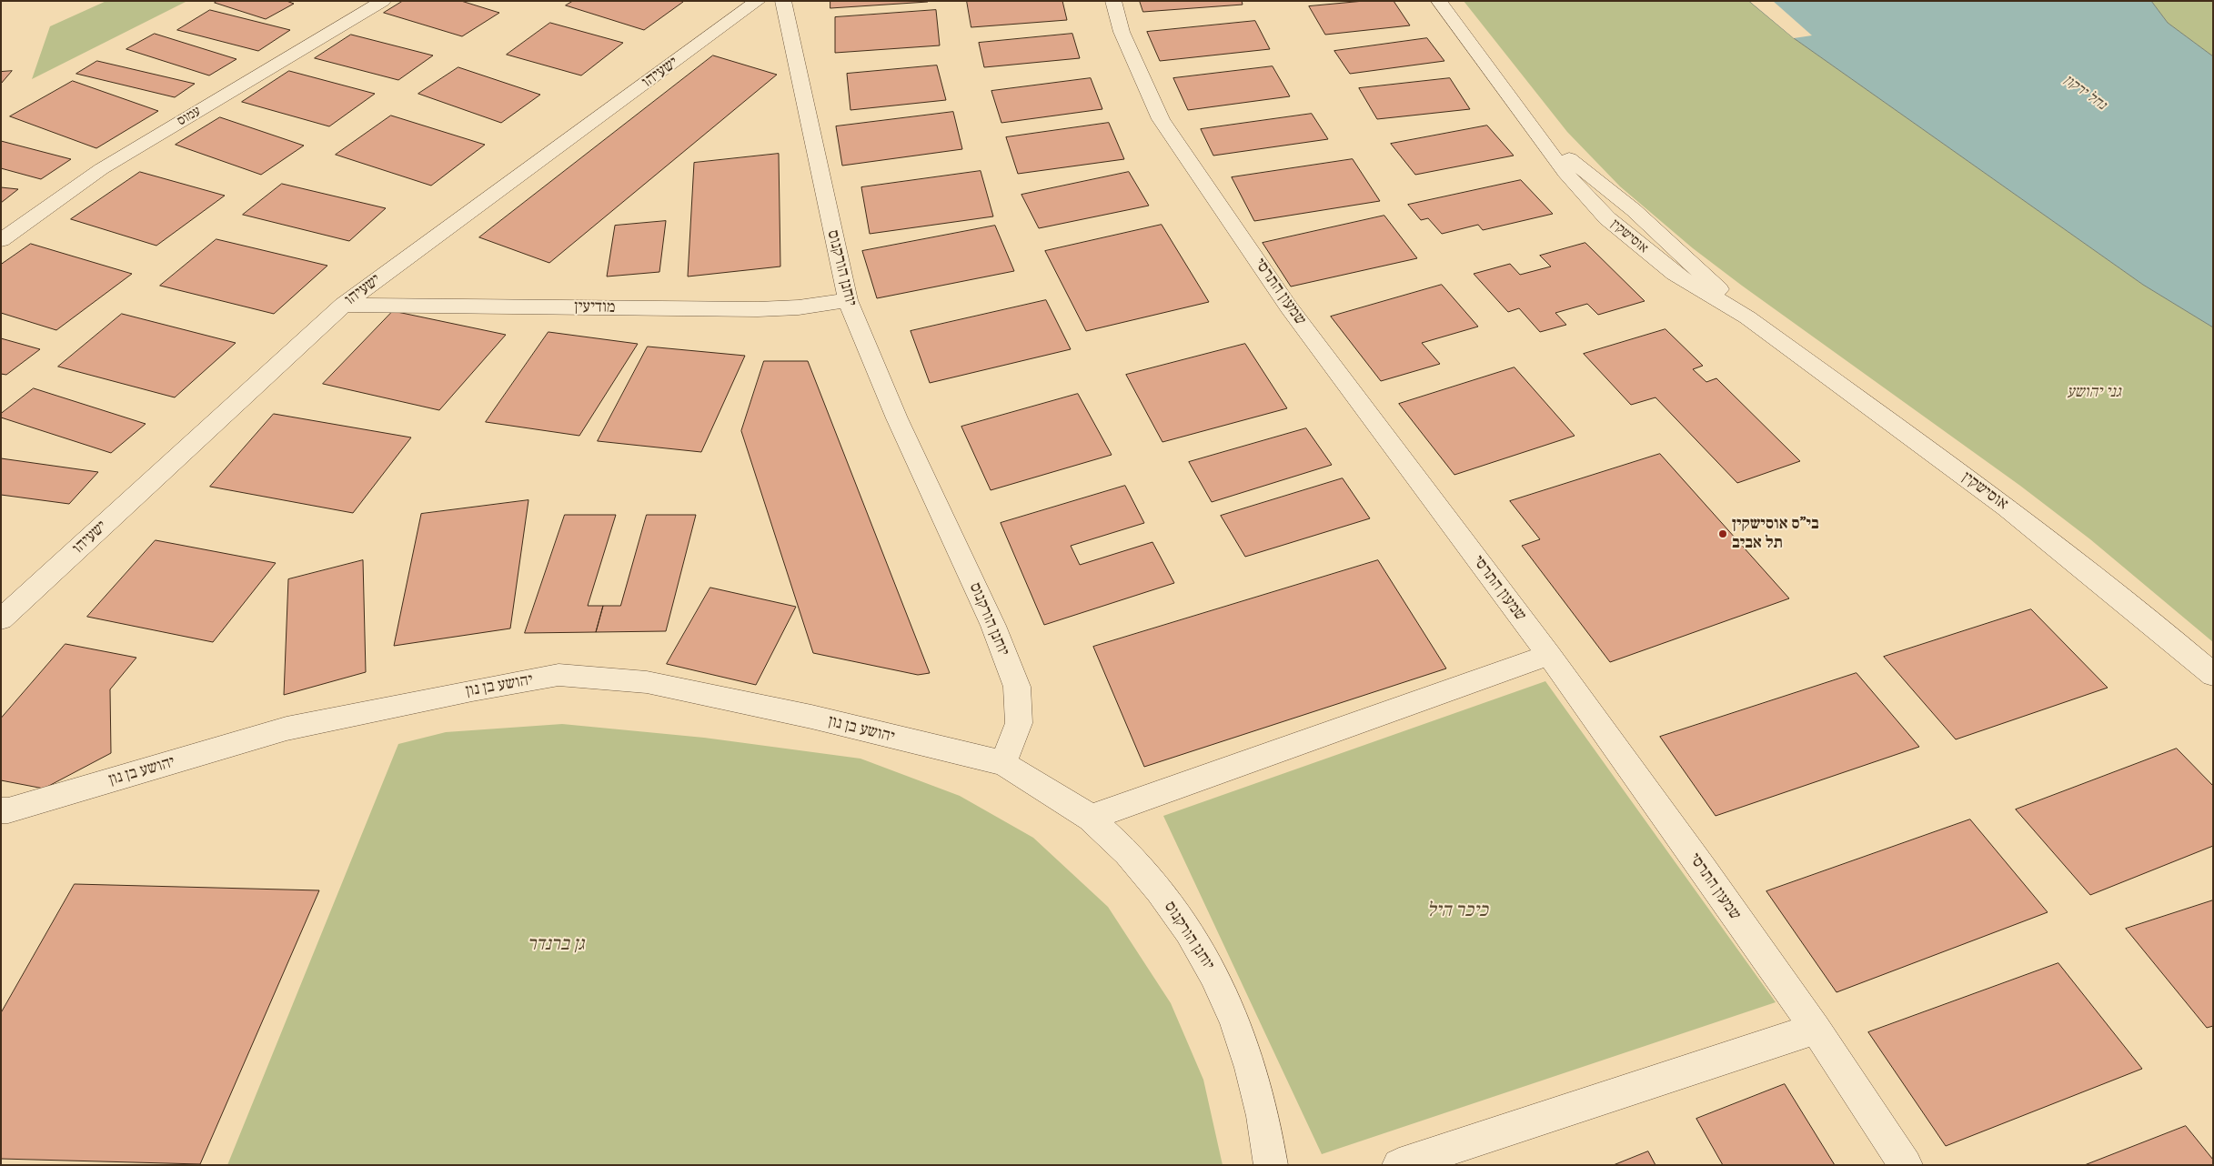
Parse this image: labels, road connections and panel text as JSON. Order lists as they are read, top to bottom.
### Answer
{
  "streets": {
    "street": [
      "ישעיהו",
      "עמוס",
      "אוסישקין",
      "יוחנן הורקנוס",
      "שמעון התרסי",
      "מודיעין",
      "יהושע בן נון"
    ]
  },
  "crossings": [
    ["ישעיהו", "מודיעין"],
    ["יוחנן הורקנוס", "מודיעין"],
    ["יוחנן הורקנוס", "יהושע בן נון"]
  ],
  "water": ["נחל ירקון"],
  "parks": ["גני יהושע", "כיכר היל", "גן ברנדר"],
  "places": ["בי\"ס אוסישקין תל אביב"]
}
